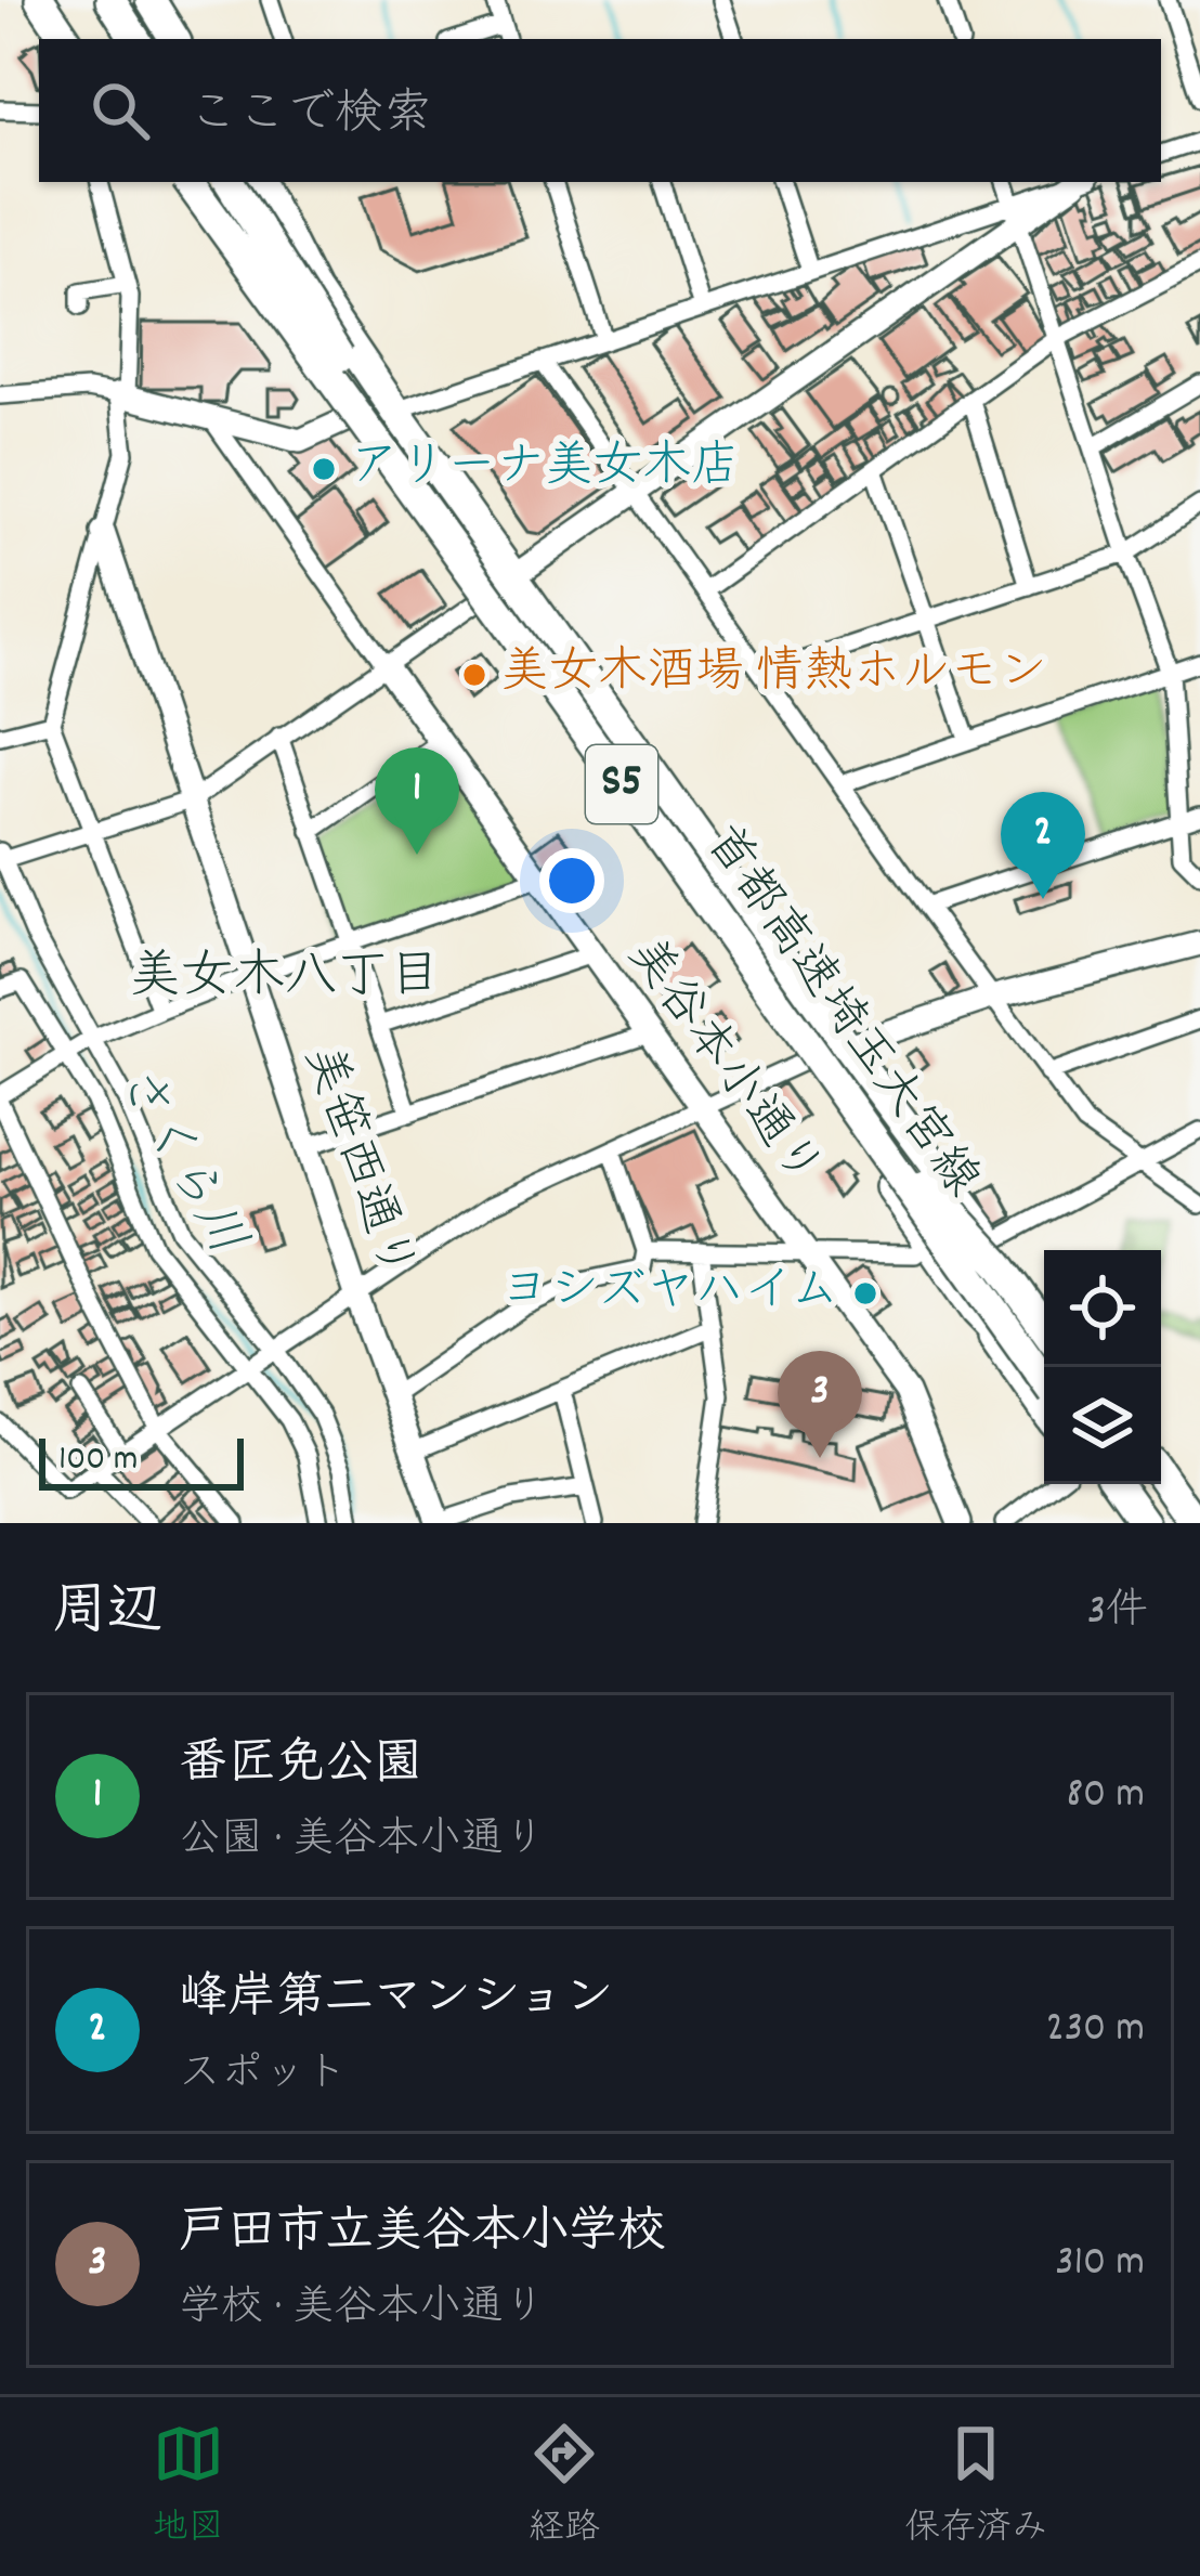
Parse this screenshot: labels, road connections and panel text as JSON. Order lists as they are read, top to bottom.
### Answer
{
  "streets": {
    "highway": ["S5", "首都高速埼玉大宮線"],
    "street": ["美谷本小通り", "美笹西通り"]
  },
  "districts": ["美女木八丁目"],
  "water": ["さくら川"],
  "places": ["アリーナ美女木店", "美女木酒場 情熱ホルモン", "ヨシズヤハイム"],
  "scale_bar": "100 m",
  "page": {
    "search": "ここで検索",
    "pins": ["1", "2", "3"],
    "scale": "100 m",
    "heading": ["周辺", "3件"],
    "list": [
      {
        "mark": "1",
        "name": "番匠免公園",
        "note": "公園 · 美谷本小通り",
        "value": "80 m"
      },
      {
        "mark": "2",
        "name": "峰岸第二マンション",
        "note": "スポット",
        "value": "230 m"
      },
      {
        "mark": "3",
        "name": "戸田市立美谷本小学校",
        "note": "学校 · 美谷本小通り",
        "value": "310 m"
      }
    ],
    "nav": ["地図", "経路", "保存済み"]
  }
}
